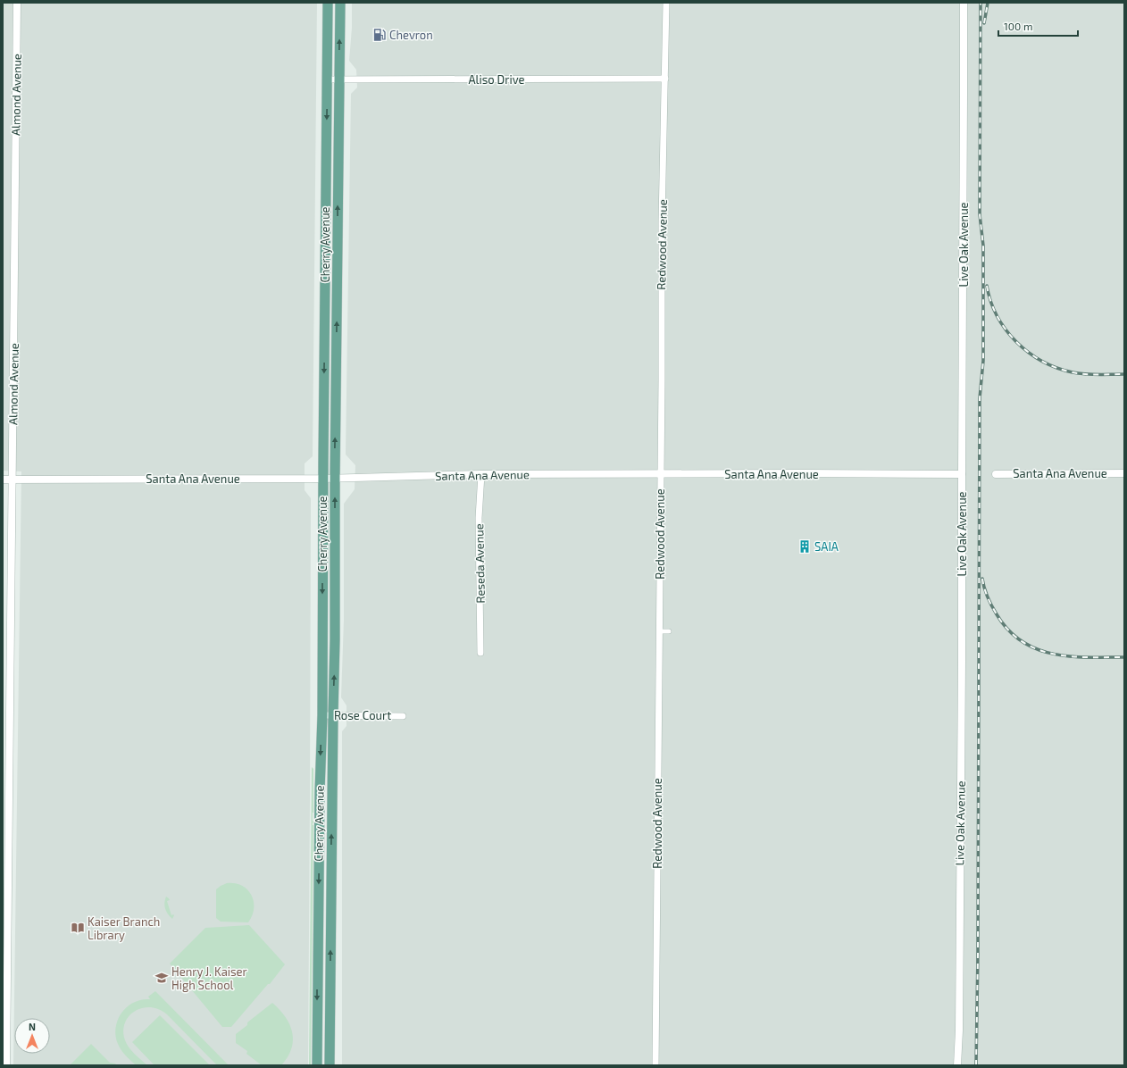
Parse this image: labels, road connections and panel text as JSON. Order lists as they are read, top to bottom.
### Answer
{
  "streets": {
    "main road": ["Cherry Avenue"],
    "street": [
      "Aliso Drive",
      "Almond Avenue",
      "Redwood Avenue",
      "Live Oak Avenue",
      "Santa Ana Avenue",
      "Reseda Avenue",
      "Rose Court"
    ]
  },
  "crossings": [
    ["Aliso Drive", "Cherry Avenue"],
    ["Aliso Drive", "Redwood Avenue"],
    ["Almond Avenue", "Santa Ana Avenue"],
    ["Cherry Avenue", "Santa Ana Avenue"],
    ["Cherry Avenue", "Rose Court"],
    ["Redwood Avenue", "Santa Ana Avenue"],
    ["Live Oak Avenue", "Santa Ana Avenue"],
    ["Santa Ana Avenue", "Reseda Avenue"]
  ],
  "places": {
    "fuel station": ["Chevron"],
    "building": ["SAIA"],
    "library": ["Kaiser Branch Library"],
    "school or university": ["Henry J. Kaiser High School"]
  },
  "scale_bar": "100 m",
  "north": "top"
}
